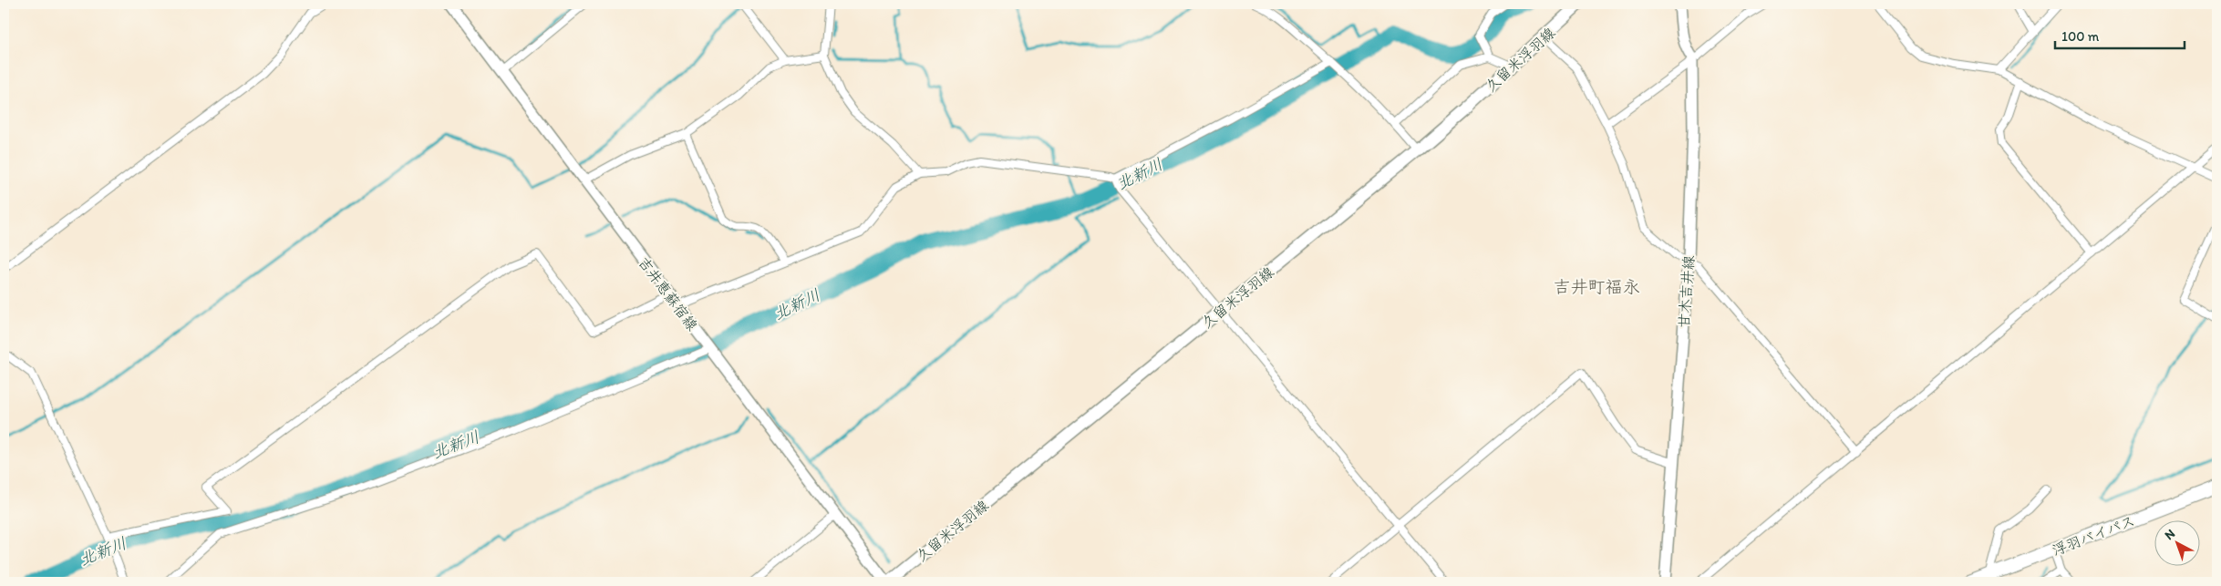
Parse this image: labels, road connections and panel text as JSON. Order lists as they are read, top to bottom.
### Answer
{
  "streets": {
    "highway": ["浮羽バイパス"],
    "main road": ["久留米浮羽線", "甘木吉井線", "吉井恵蘇宿線"]
  },
  "crossings": [
    ["久留米浮羽線", "吉井恵蘇宿線"]
  ],
  "districts": ["吉井町福永"],
  "water": ["北新川"],
  "scale_bar": "100 m",
  "north": "top left"
}
